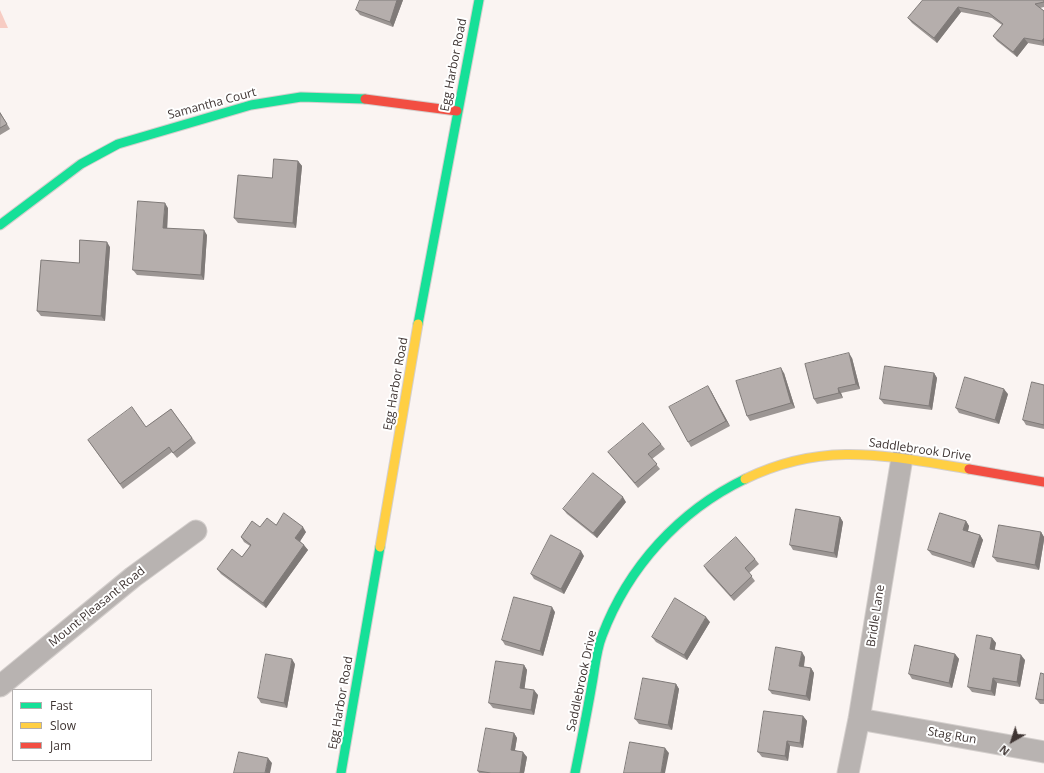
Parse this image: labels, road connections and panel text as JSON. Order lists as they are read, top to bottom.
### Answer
{
  "streets": {
    "street": [
      "Egg Harbor Road",
      "Samantha Court",
      "Saddlebrook Drive",
      "Mount Pleasant Road",
      "Bridle Lane",
      "Stag Run"
    ]
  },
  "crossings": [
    ["Egg Harbor Road", "Samantha Court"],
    ["Saddlebrook Drive", "Bridle Lane"],
    ["Bridle Lane", "Stag Run"]
  ],
  "legend": ["Fast", "Slow", "Jam"],
  "north": "bottom left"
}
